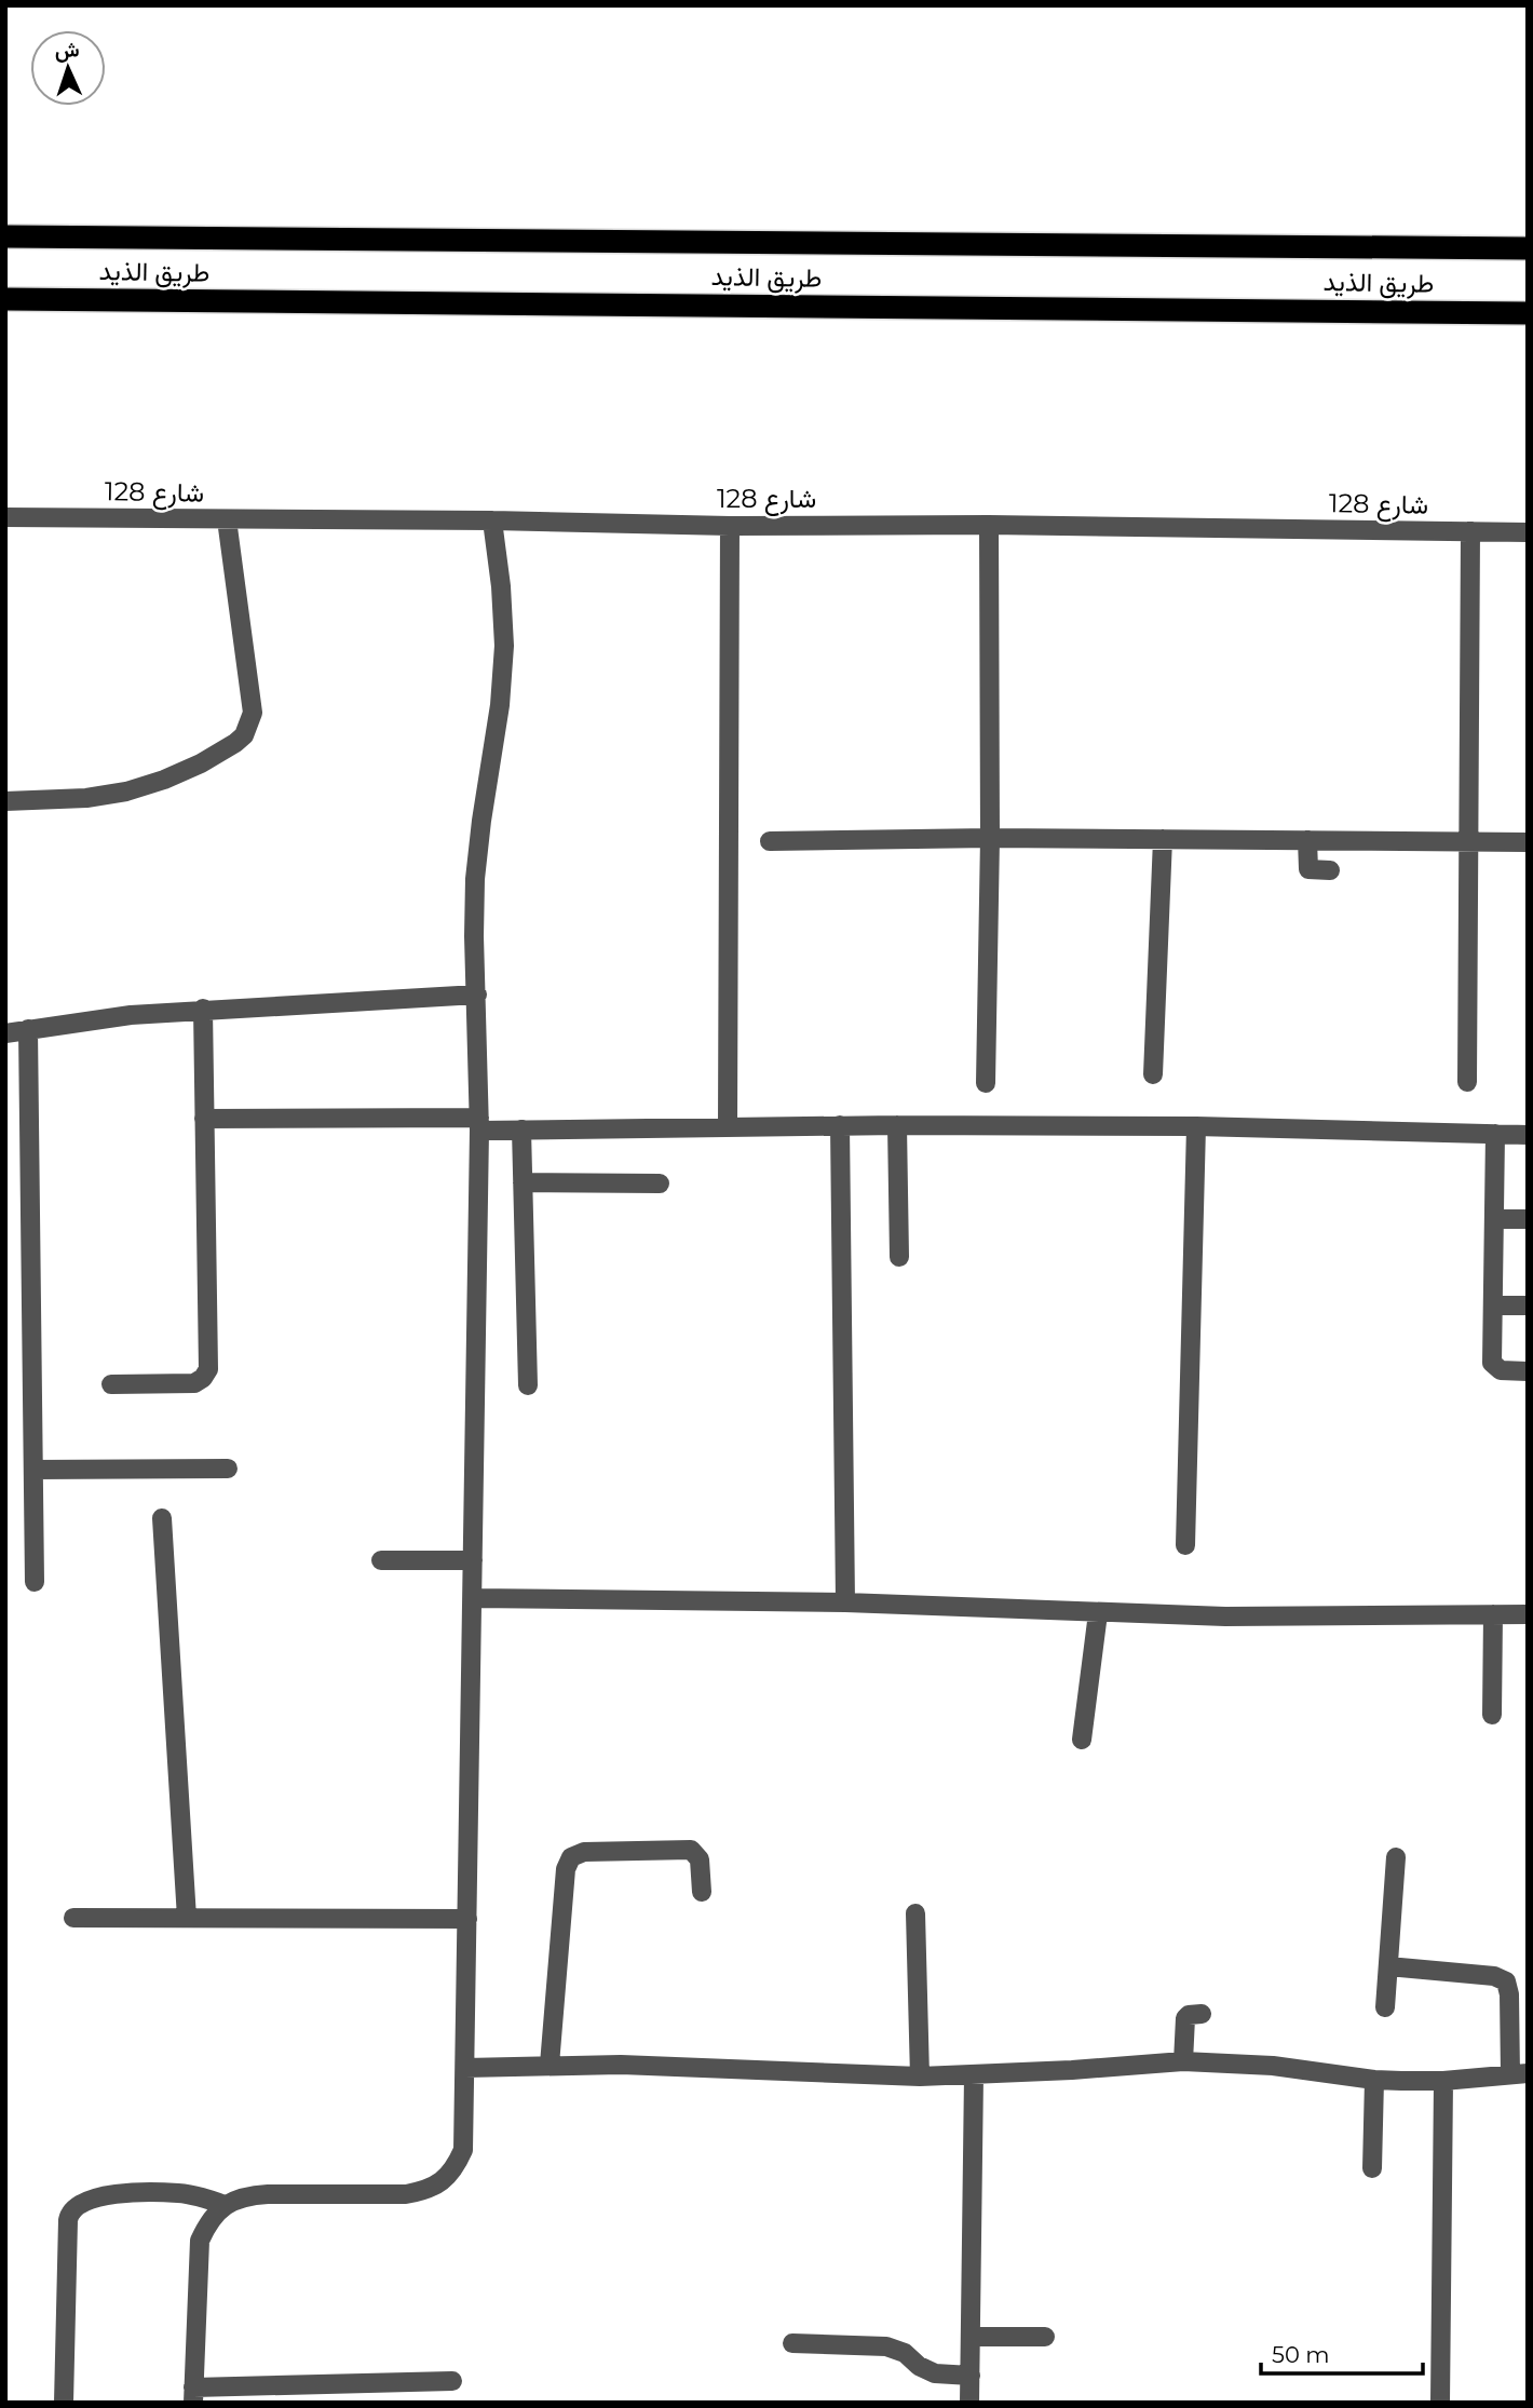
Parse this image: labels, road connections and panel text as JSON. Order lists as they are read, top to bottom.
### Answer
{
  "streets": {
    "highway": ["طريق الذيد"],
    "street": ["شارع 128"]
  },
  "scale_bar": "50 m",
  "north": "top"
}
